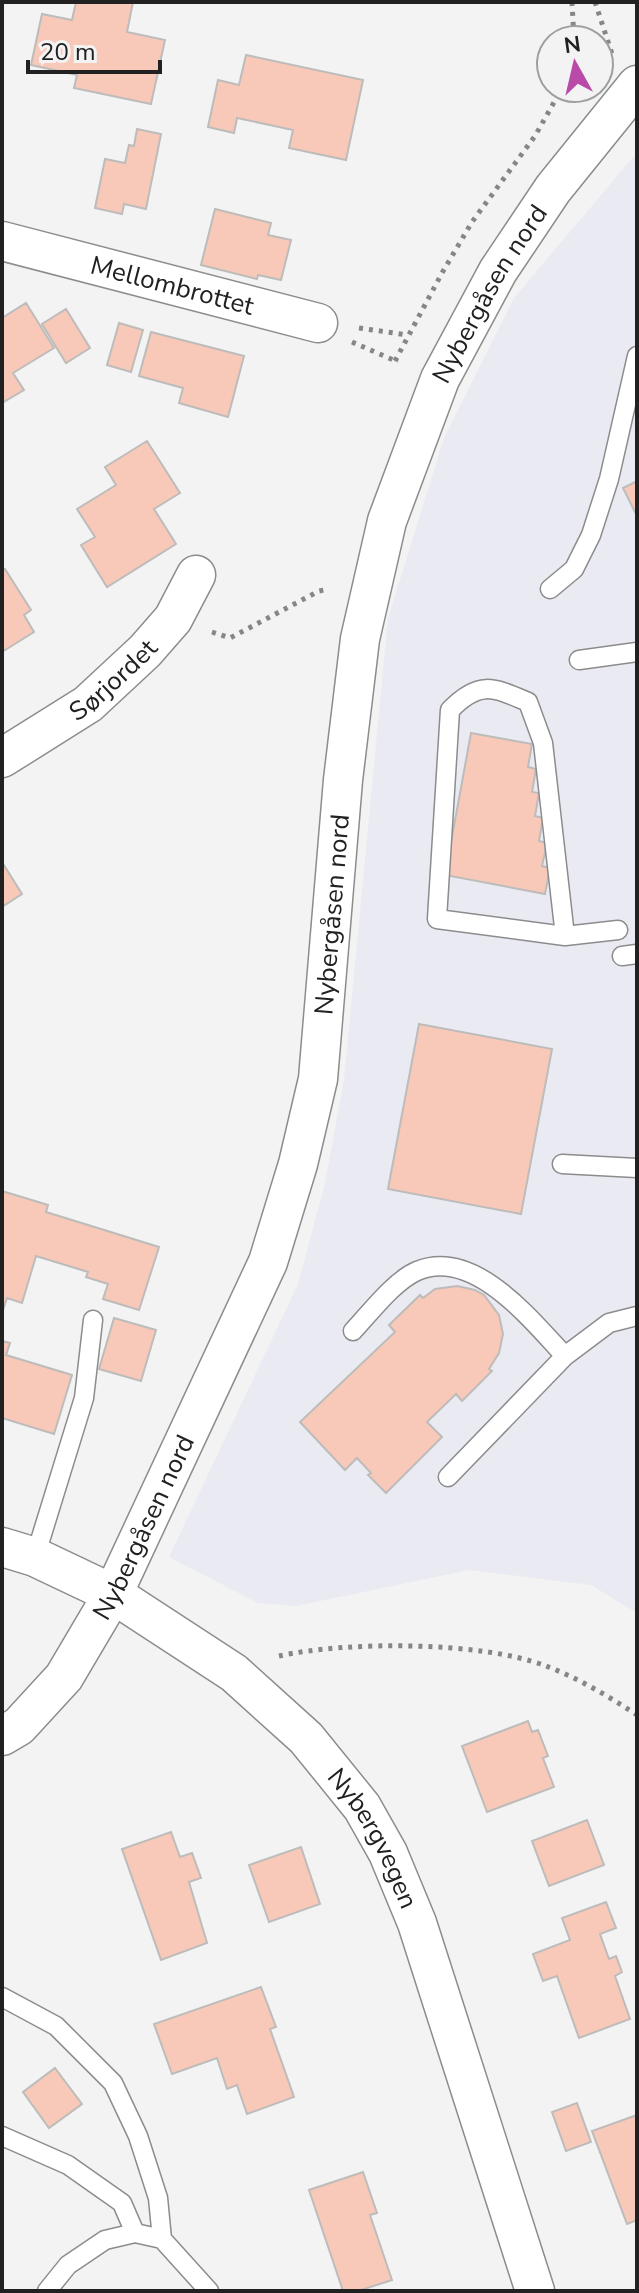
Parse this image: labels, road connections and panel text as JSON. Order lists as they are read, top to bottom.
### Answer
{
  "streets": {
    "street": [
      "Mellombrottet",
      "Nybergåsen nord",
      "Sørjordet",
      "Nybergvegen"
    ]
  },
  "crossings": [
    ["Nybergåsen nord", "Nybergvegen"]
  ],
  "scale_bar": "20 m",
  "north": "top"
}
